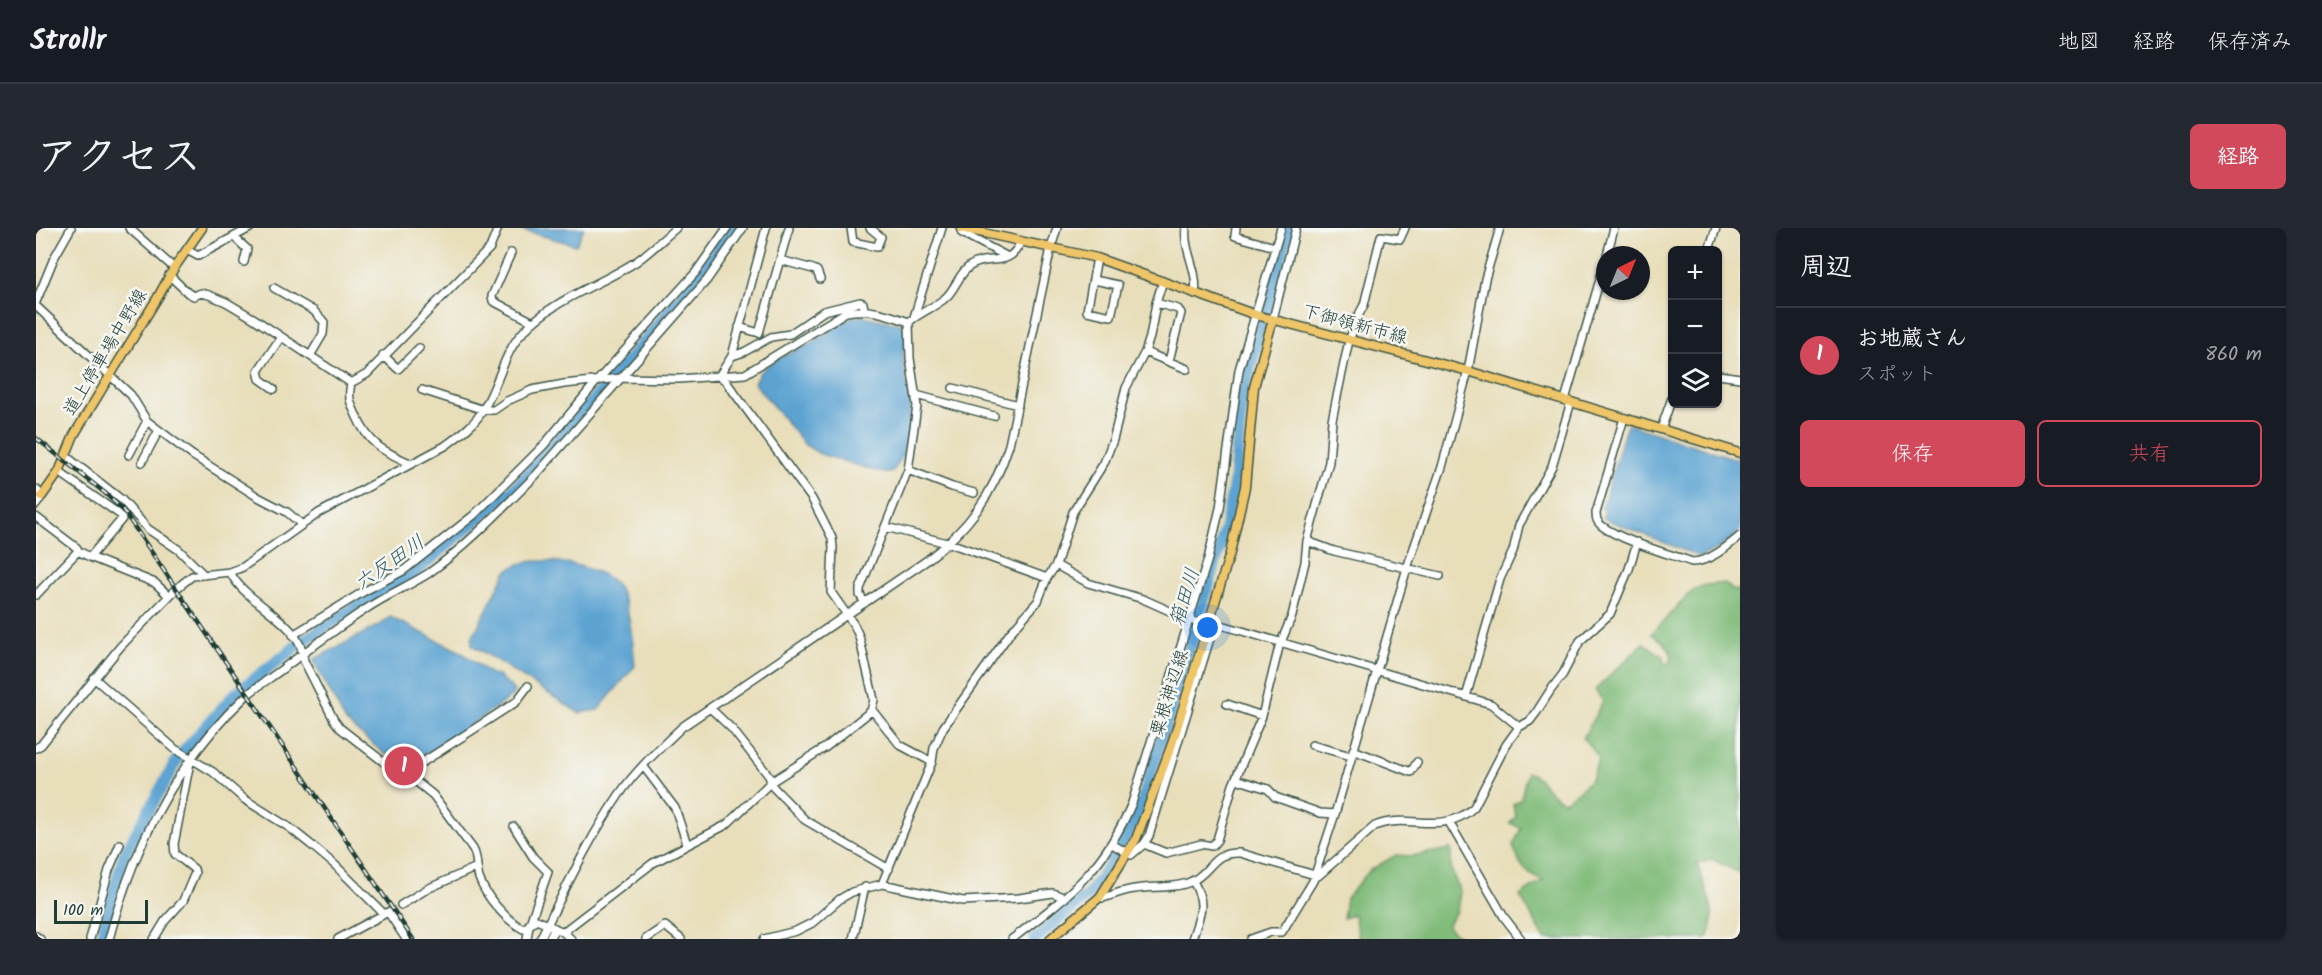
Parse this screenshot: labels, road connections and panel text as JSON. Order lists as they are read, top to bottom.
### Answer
{
  "streets": {
    "main road": ["下御領新市線", "道上停車場中野線", "粟根神辺線"]
  },
  "crossings": [
    ["下御領新市線", "粟根神辺線"]
  ],
  "water": ["六反田川", "箱田川"],
  "scale_bar": "100 m",
  "north": "top right",
  "page": {
    "header": "Strollr",
    "nav": ["地図", "経路", "保存済み"],
    "title": "アクセス",
    "buttons": [
      "経路",
      ["保存", "共有"]
    ],
    "heading": "周辺",
    "map_buttons": ["+", "−"],
    "list": [
      {
        "mark": "1",
        "name": "お地蔵さん",
        "note": "スポット",
        "value": "860 m"
      }
    ],
    "pins": "1",
    "scale": "100 m"
  }
}
